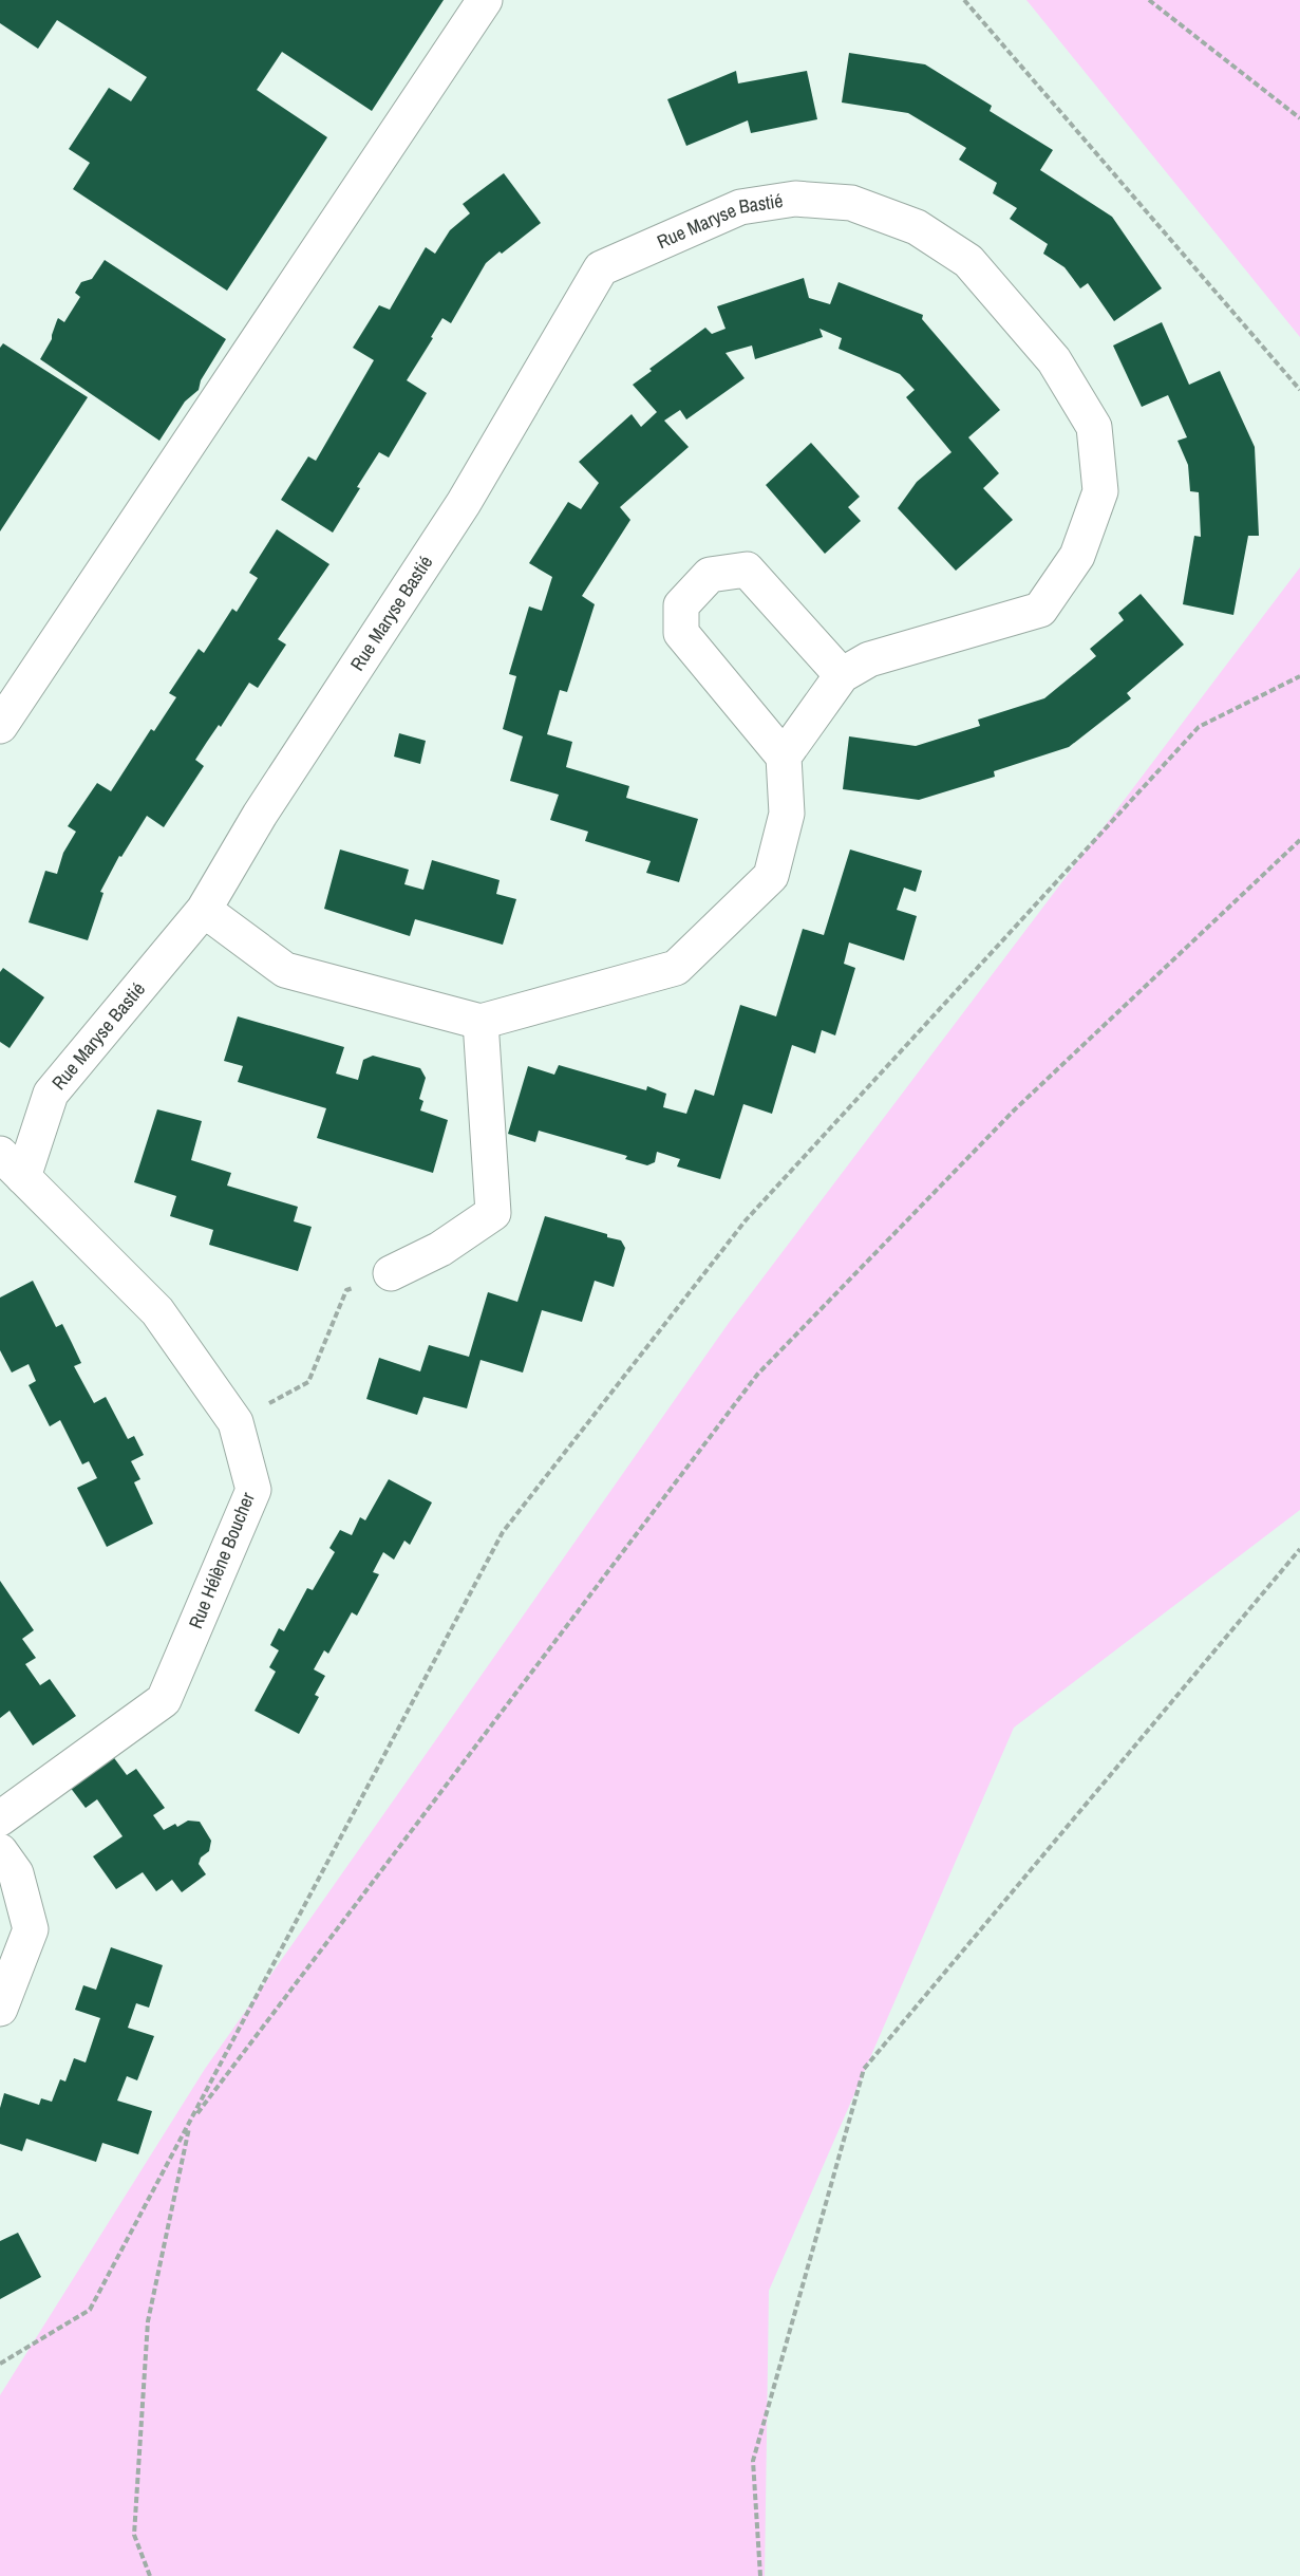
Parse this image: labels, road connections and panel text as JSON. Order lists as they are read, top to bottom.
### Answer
{
  "streets": {
    "street": ["Rue Maryse Bastié", "Rue Hélène Boucher"]
  },
  "crossings": [
    ["Rue Maryse Bastié", "Rue Hélène Boucher"]
  ]
}
